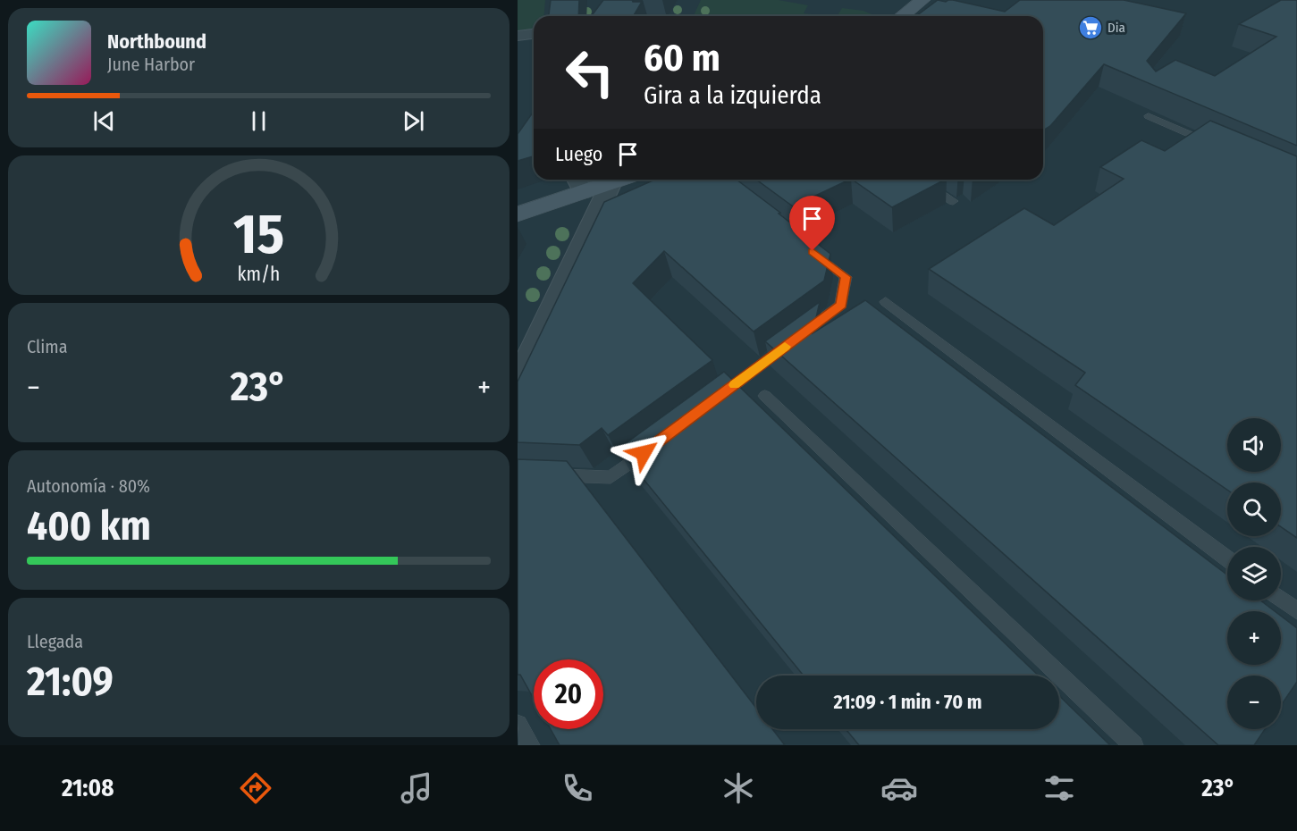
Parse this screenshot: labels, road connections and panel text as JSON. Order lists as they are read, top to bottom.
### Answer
{
  "places": {
    "supermarket": ["Dia"]
  },
  "page": {
    "turn": ["60 m", "Gira a la izquierda"],
    "song": ["Northbound", "June Harbor"],
    "then": "Luego",
    "tile": [
      "Clima",
      ["Autonomía · 80%", "400 km"],
      ["Llegada", "21:09"]
    ],
    "heat": ["−", "23°", "+"],
    "map_buttons": ["+", "−"],
    "limit": "20",
    "trip": "21:09 · 1 min · 70 m",
    "tabs": ["21:08", "23°"],
    "gauge": ["15", "km/h"]
  }
}
